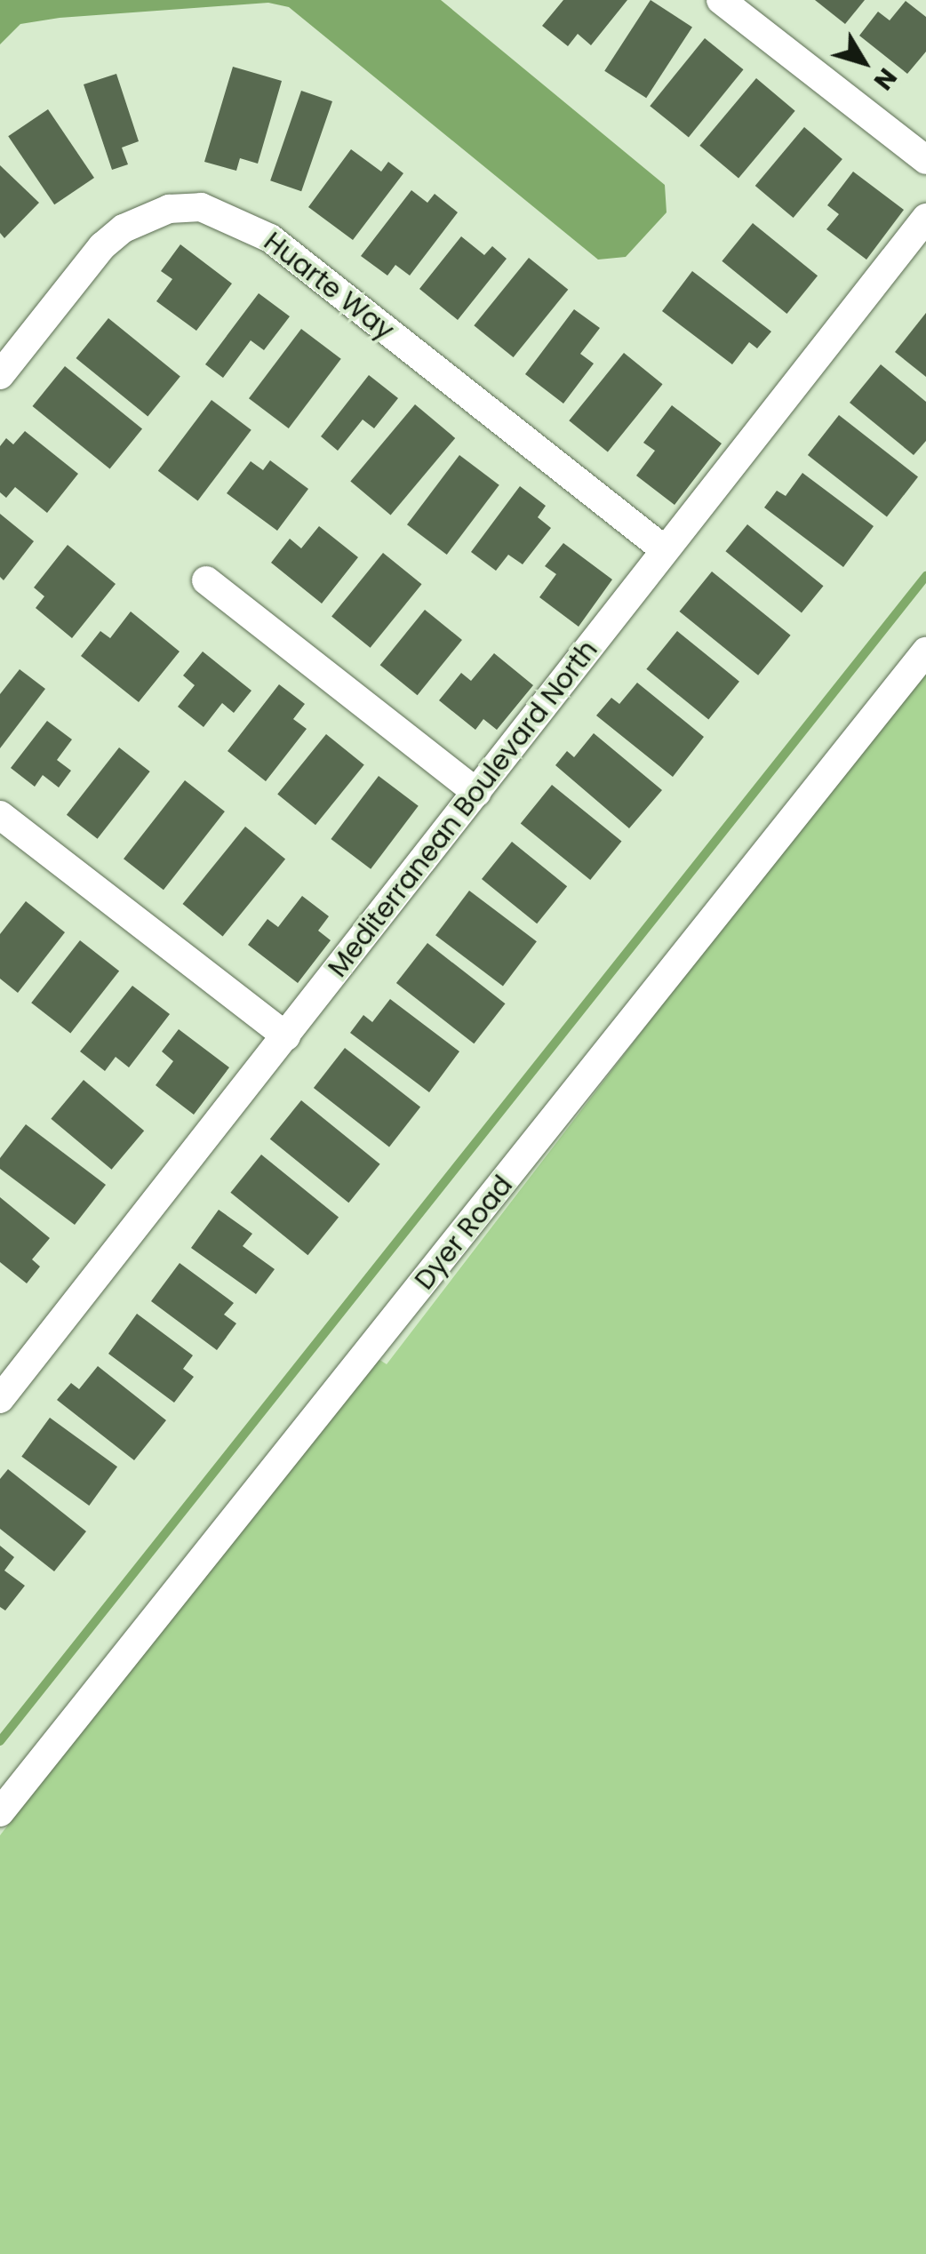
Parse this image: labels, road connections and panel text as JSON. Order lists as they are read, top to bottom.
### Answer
{
  "streets": {
    "street": ["Huarte Way", "Mediterranean Boulevard North", "Dyer Road"]
  },
  "crossings": [
    ["Huarte Way", "Mediterranean Boulevard North"]
  ],
  "north": "bottom right"
}
